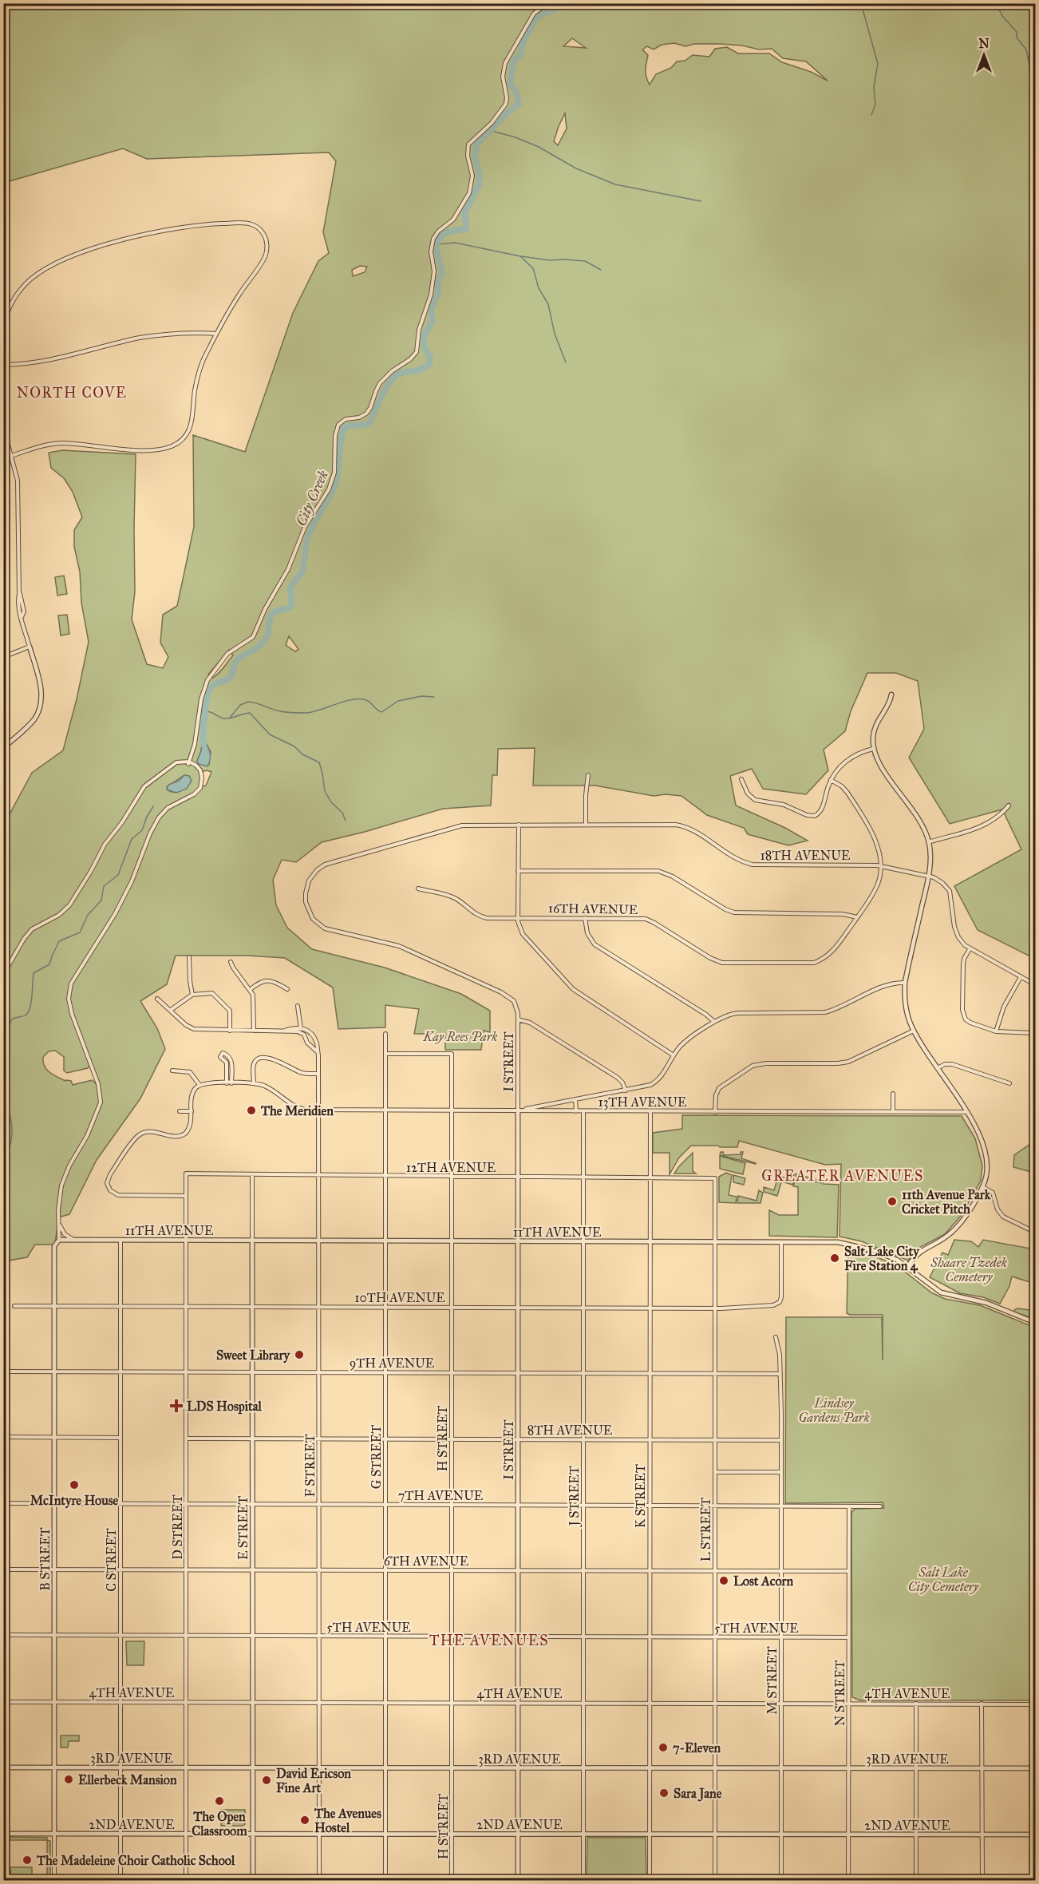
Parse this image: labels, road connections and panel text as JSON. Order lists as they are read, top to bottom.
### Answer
{
  "streets": {
    "street": [
      "18TH AVENUE",
      "16TH AVENUE",
      "I STREET",
      "13TH AVENUE",
      "12TH AVENUE",
      "11TH AVENUE",
      "10TH AVENUE",
      "9TH AVENUE",
      "8TH AVENUE",
      "H STREET",
      "G STREET",
      "F STREET",
      "7TH AVENUE",
      "J STREET",
      "K STREET",
      "D STREET",
      "E STREET",
      "L STREET",
      "B STREET",
      "C STREET",
      "6TH AVENUE",
      "5TH AVENUE",
      "M STREET",
      "4TH AVENUE",
      "N STREET",
      "3RD AVENUE",
      "2ND AVENUE"
    ]
  },
  "crossings": [
    ["18TH AVENUE", "16TH AVENUE"],
    ["18TH AVENUE", "I STREET"],
    ["I STREET", "13TH AVENUE"],
    ["I STREET", "12TH AVENUE"],
    ["I STREET", "11TH AVENUE"],
    ["I STREET", "10TH AVENUE"],
    ["I STREET", "9TH AVENUE"],
    ["I STREET", "8TH AVENUE"],
    ["I STREET", "7TH AVENUE"],
    ["I STREET", "6TH AVENUE"],
    ["I STREET", "5TH AVENUE"],
    ["I STREET", "4TH AVENUE"],
    ["I STREET", "3RD AVENUE"],
    ["I STREET", "2ND AVENUE"],
    ["13TH AVENUE", "H STREET"],
    ["13TH AVENUE", "G STREET"],
    ["13TH AVENUE", "F STREET"],
    ["13TH AVENUE", "J STREET"],
    ["13TH AVENUE", "K STREET"],
    ["12TH AVENUE", "H STREET"],
    ["12TH AVENUE", "G STREET"],
    ["12TH AVENUE", "F STREET"],
    ["12TH AVENUE", "J STREET"],
    ["12TH AVENUE", "K STREET"],
    ["12TH AVENUE", "D STREET"],
    ["12TH AVENUE", "E STREET"],
    ["12TH AVENUE", "L STREET"],
    ["11TH AVENUE", "10TH AVENUE"],
    ["11TH AVENUE", "H STREET"],
    ["11TH AVENUE", "G STREET"],
    ["11TH AVENUE", "F STREET"],
    ["11TH AVENUE", "J STREET"],
    ["11TH AVENUE", "K STREET"],
    ["11TH AVENUE", "D STREET"],
    ["11TH AVENUE", "E STREET"],
    ["11TH AVENUE", "L STREET"],
    ["11TH AVENUE", "B STREET"],
    ["11TH AVENUE", "C STREET"],
    ["10TH AVENUE", "H STREET"],
    ["10TH AVENUE", "G STREET"],
    ["10TH AVENUE", "F STREET"],
    ["10TH AVENUE", "J STREET"],
    ["10TH AVENUE", "K STREET"],
    ["10TH AVENUE", "D STREET"],
    ["10TH AVENUE", "E STREET"],
    ["10TH AVENUE", "L STREET"],
    ["10TH AVENUE", "B STREET"],
    ["10TH AVENUE", "C STREET"],
    ["9TH AVENUE", "H STREET"],
    ["9TH AVENUE", "G STREET"],
    ["9TH AVENUE", "F STREET"],
    ["9TH AVENUE", "J STREET"],
    ["9TH AVENUE", "K STREET"],
    ["9TH AVENUE", "D STREET"],
    ["9TH AVENUE", "E STREET"],
    ["9TH AVENUE", "L STREET"],
    ["9TH AVENUE", "B STREET"],
    ["9TH AVENUE", "C STREET"],
    ["9TH AVENUE", "M STREET"],
    ["8TH AVENUE", "H STREET"],
    ["8TH AVENUE", "G STREET"],
    ["8TH AVENUE", "F STREET"],
    ["8TH AVENUE", "J STREET"],
    ["8TH AVENUE", "K STREET"],
    ["8TH AVENUE", "D STREET"],
    ["8TH AVENUE", "E STREET"],
    ["8TH AVENUE", "L STREET"],
    ["8TH AVENUE", "M STREET"],
    ["H STREET", "G STREET"],
    ["H STREET", "7TH AVENUE"],
    ["H STREET", "6TH AVENUE"],
    ["H STREET", "5TH AVENUE"],
    ["H STREET", "4TH AVENUE"],
    ["H STREET", "3RD AVENUE"],
    ["H STREET", "2ND AVENUE"],
    ["G STREET", "7TH AVENUE"],
    ["G STREET", "6TH AVENUE"],
    ["G STREET", "5TH AVENUE"],
    ["G STREET", "4TH AVENUE"],
    ["G STREET", "3RD AVENUE"],
    ["G STREET", "2ND AVENUE"],
    ["F STREET", "7TH AVENUE"],
    ["F STREET", "6TH AVENUE"],
    ["F STREET", "5TH AVENUE"],
    ["F STREET", "4TH AVENUE"],
    ["F STREET", "3RD AVENUE"],
    ["F STREET", "2ND AVENUE"],
    ["7TH AVENUE", "J STREET"],
    ["7TH AVENUE", "K STREET"],
    ["7TH AVENUE", "D STREET"],
    ["7TH AVENUE", "E STREET"],
    ["7TH AVENUE", "L STREET"],
    ["7TH AVENUE", "B STREET"],
    ["7TH AVENUE", "C STREET"],
    ["7TH AVENUE", "M STREET"],
    ["7TH AVENUE", "N STREET"],
    ["J STREET", "6TH AVENUE"],
    ["J STREET", "5TH AVENUE"],
    ["J STREET", "4TH AVENUE"],
    ["J STREET", "3RD AVENUE"],
    ["J STREET", "2ND AVENUE"],
    ["K STREET", "6TH AVENUE"],
    ["K STREET", "5TH AVENUE"],
    ["K STREET", "4TH AVENUE"],
    ["K STREET", "3RD AVENUE"],
    ["K STREET", "2ND AVENUE"],
    ["D STREET", "6TH AVENUE"],
    ["D STREET", "5TH AVENUE"],
    ["D STREET", "4TH AVENUE"],
    ["D STREET", "3RD AVENUE"],
    ["D STREET", "2ND AVENUE"],
    ["E STREET", "6TH AVENUE"],
    ["E STREET", "5TH AVENUE"],
    ["E STREET", "4TH AVENUE"],
    ["E STREET", "3RD AVENUE"],
    ["E STREET", "2ND AVENUE"],
    ["L STREET", "6TH AVENUE"],
    ["L STREET", "5TH AVENUE"],
    ["L STREET", "4TH AVENUE"],
    ["L STREET", "3RD AVENUE"],
    ["L STREET", "2ND AVENUE"],
    ["B STREET", "6TH AVENUE"],
    ["B STREET", "5TH AVENUE"],
    ["B STREET", "4TH AVENUE"],
    ["B STREET", "3RD AVENUE"],
    ["B STREET", "2ND AVENUE"],
    ["C STREET", "6TH AVENUE"],
    ["C STREET", "5TH AVENUE"],
    ["C STREET", "4TH AVENUE"],
    ["C STREET", "3RD AVENUE"],
    ["C STREET", "2ND AVENUE"],
    ["6TH AVENUE", "M STREET"],
    ["6TH AVENUE", "N STREET"],
    ["5TH AVENUE", "M STREET"],
    ["5TH AVENUE", "N STREET"],
    ["M STREET", "4TH AVENUE"],
    ["M STREET", "3RD AVENUE"],
    ["M STREET", "2ND AVENUE"],
    ["4TH AVENUE", "N STREET"],
    ["N STREET", "3RD AVENUE"],
    ["N STREET", "2ND AVENUE"]
  ],
  "districts": ["NORTH COVE", "GREATER AVENUES", "THE AVENUES"],
  "water": ["City Creek"],
  "parks": [
    "Kay Rees Park",
    "Shaare Tzedek Cemetery",
    "Lindsey Gardens Park",
    "Salt Lake City Cemetery"
  ],
  "places": {
    "other": [
      "The Meridien",
      "11th Avenue Park Cricket Pitch",
      "Salt Lake City Fire Station 4",
      "Sweet Library",
      "McIntyre House",
      "Lost Acorn",
      "7-Eleven",
      "Ellerbeck Mansion",
      "David Ericson Fine Art",
      "Sara Jane",
      "The Open Classroom",
      "The Avenues Hostel",
      "The Madeleine Choir Catholic School"
    ],
    "health": ["LDS Hospital"]
  },
  "north": "top"
}
